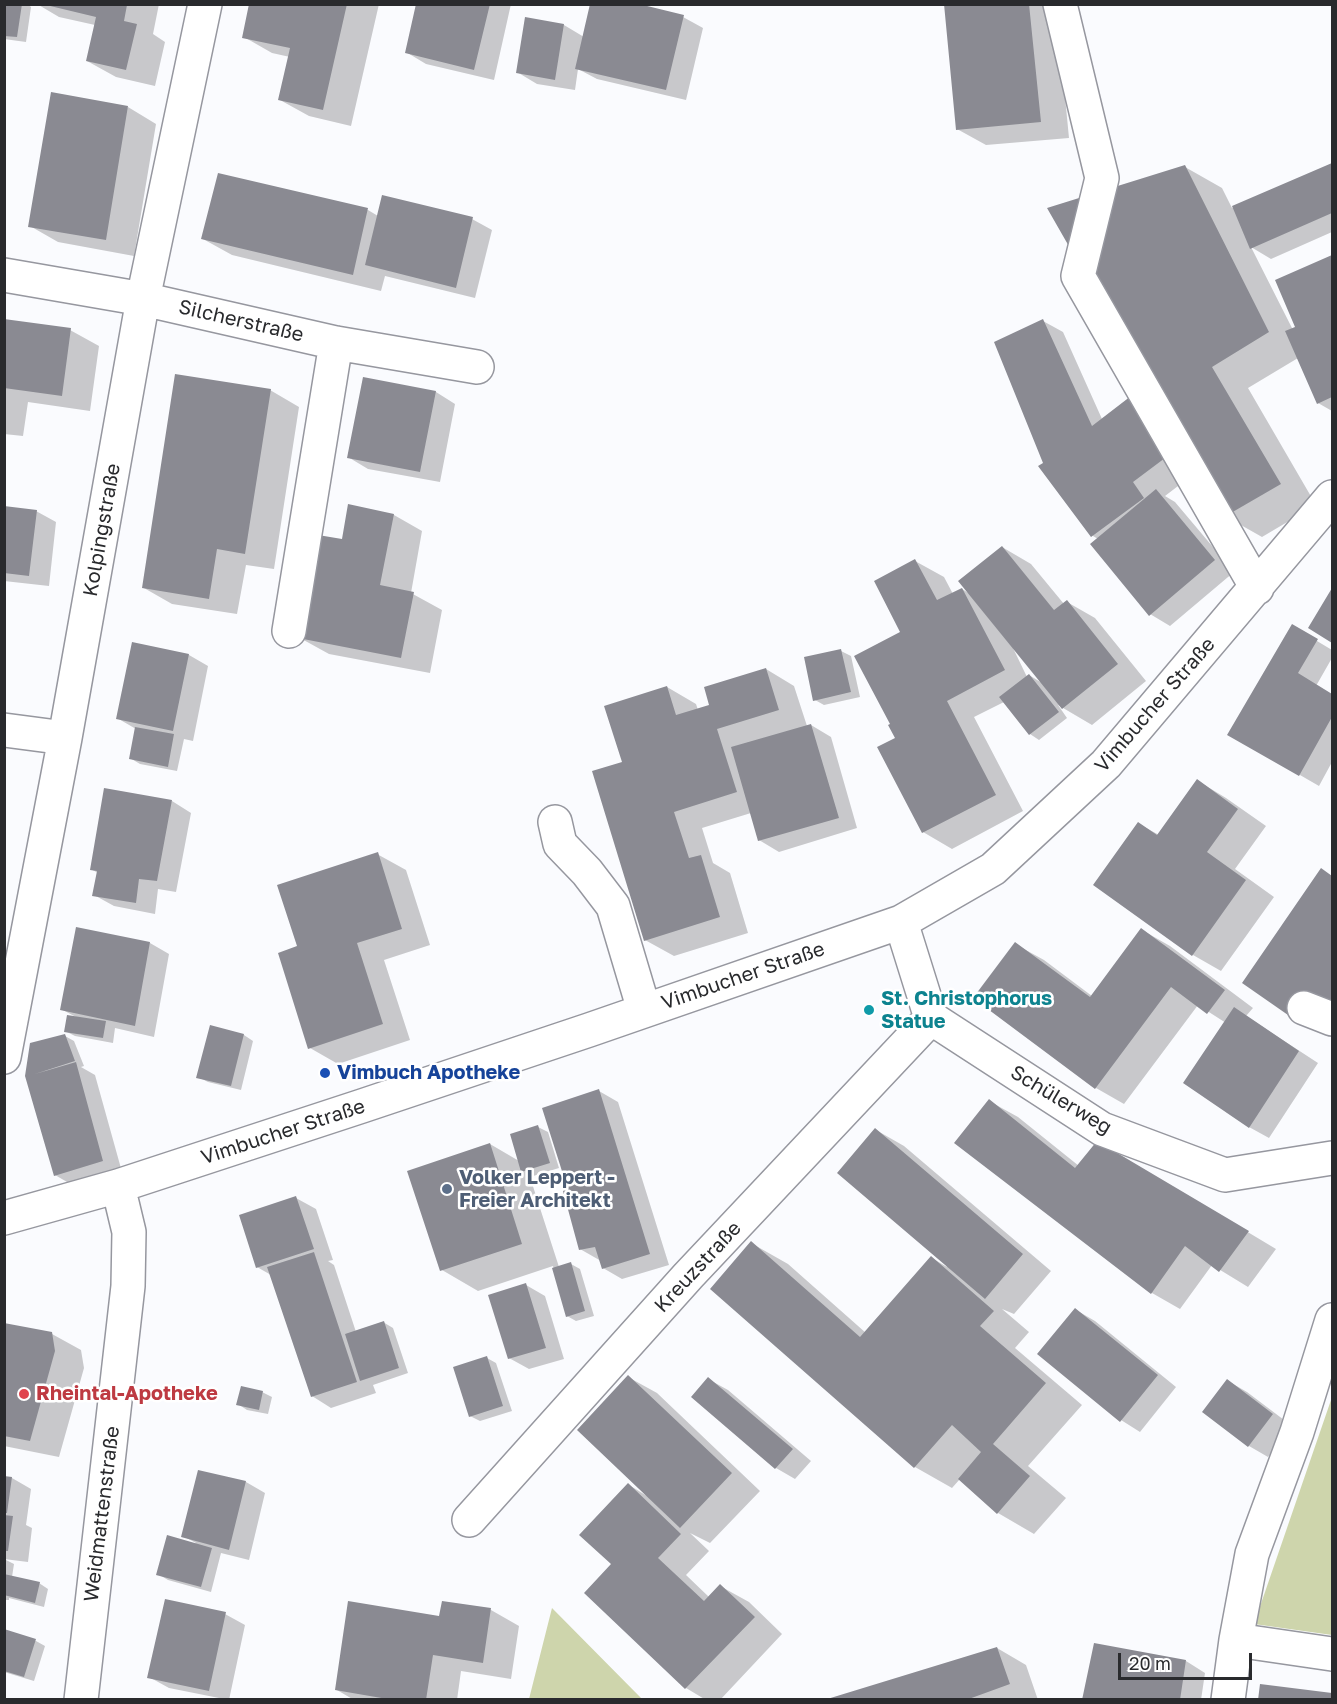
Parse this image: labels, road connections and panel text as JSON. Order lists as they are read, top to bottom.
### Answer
{
  "streets": {
    "street": [
      "Silcherstraße",
      "Kolpingstraße",
      "Vimbucher Straße",
      "Schülerweg",
      "Kreuzstraße",
      "Weidmattenstraße"
    ]
  },
  "crossings": [
    ["Silcherstraße", "Kolpingstraße"],
    ["Vimbucher Straße", "Weidmattenstraße"],
    ["Schülerweg", "Kreuzstraße"]
  ],
  "places": [
    "St. Christophorus Statue",
    "Vimbuch Apotheke",
    "Volker Leppert - Freier Architekt",
    "Rheintal-Apotheke"
  ],
  "scale_bar": "20 m"
}
